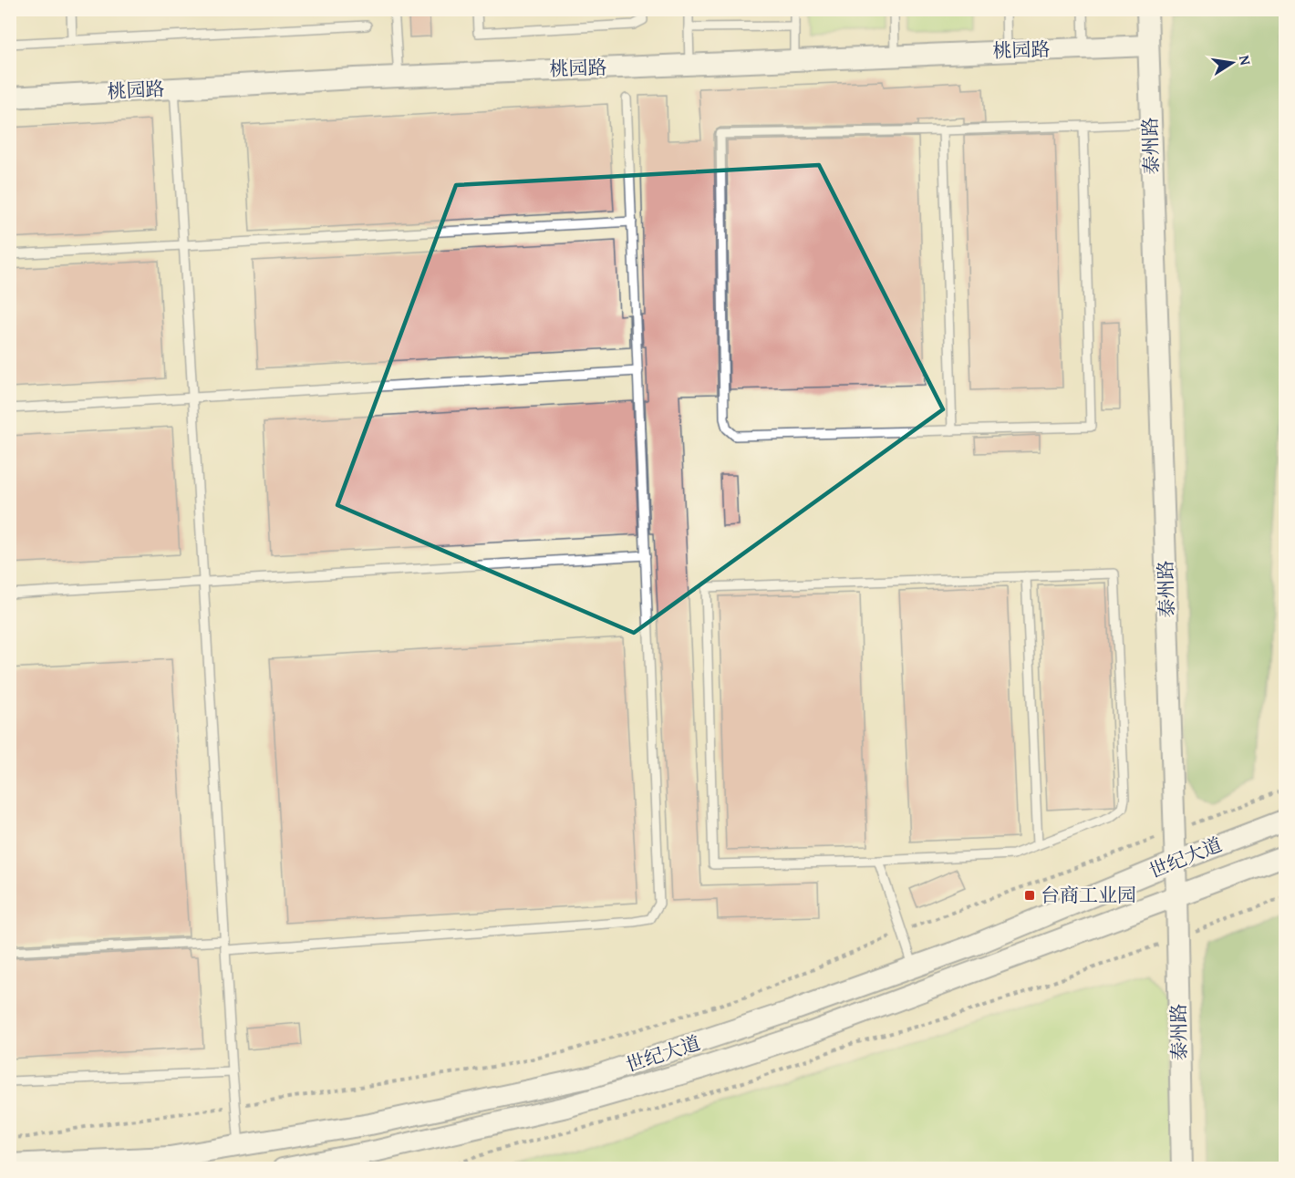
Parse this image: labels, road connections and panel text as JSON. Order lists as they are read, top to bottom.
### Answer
{
  "streets": {
    "street": ["桃园路", "泰州路", "世纪大道"]
  },
  "crossings": [
    ["桃园路", "泰州路"],
    ["泰州路", "世纪大道"]
  ],
  "places": {
    "transit": ["台商工业园"]
  },
  "north": "right"
}
